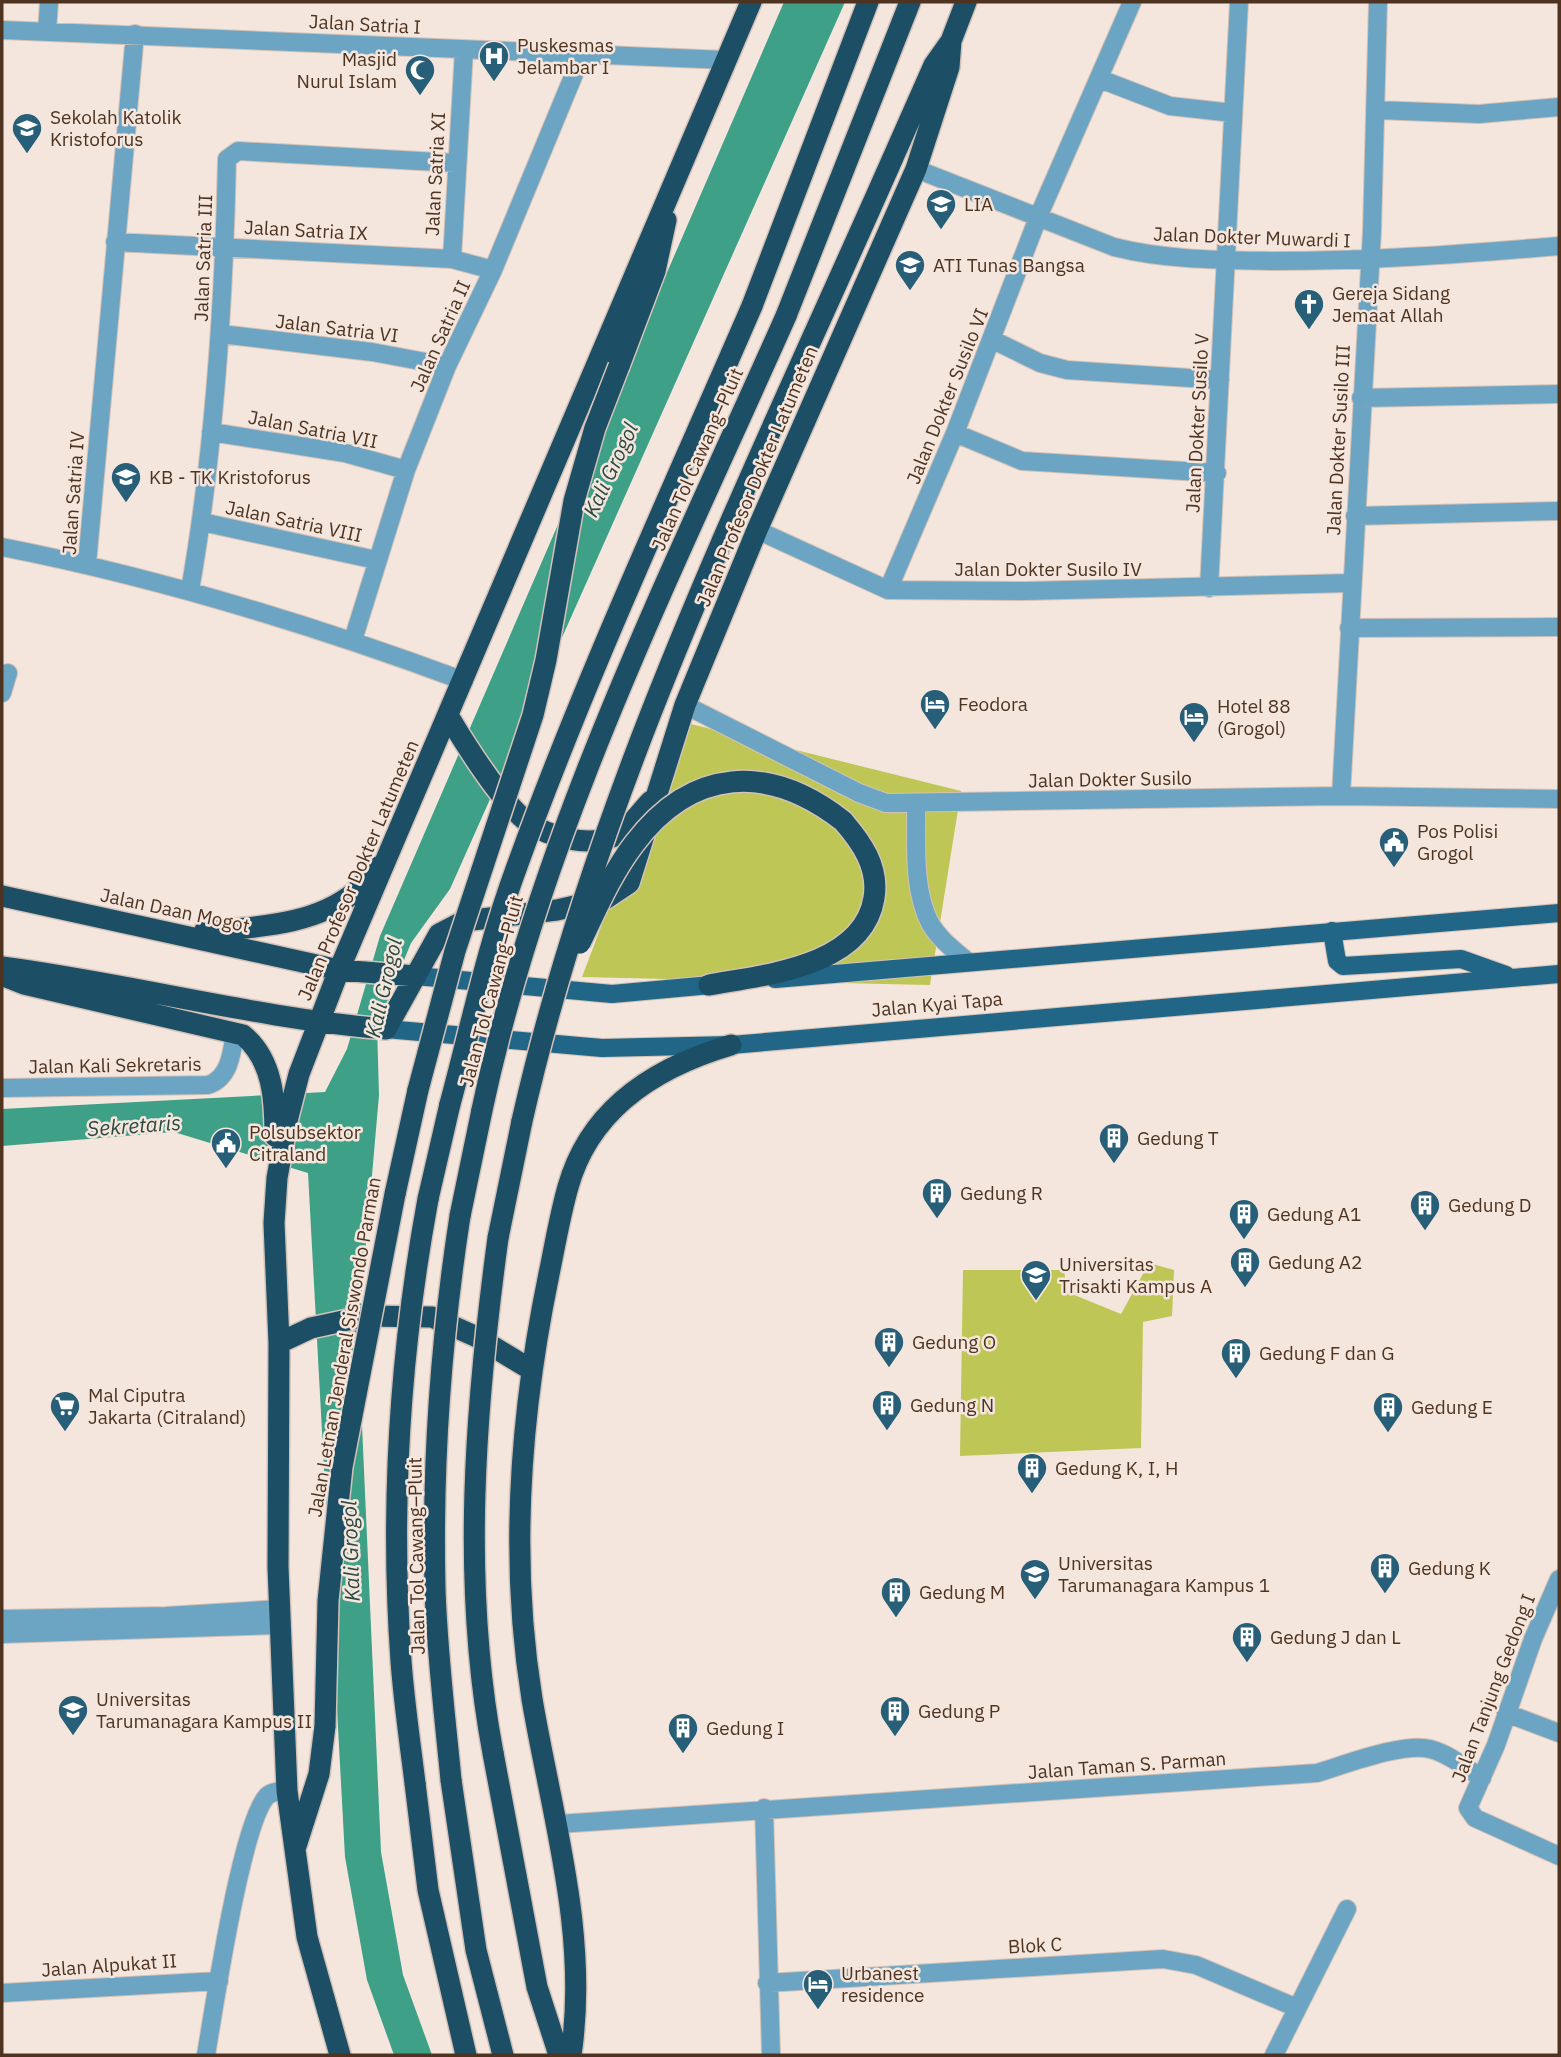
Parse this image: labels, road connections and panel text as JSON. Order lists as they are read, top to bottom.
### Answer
{
  "streets": {
    "highway": [
      "Jalan Tol Cawang–Pluit",
      "Jalan Profesor Dokter Latumeten",
      "Jalan Daan Mogot",
      "Jalan Kyai Tapa",
      "Jalan Letnan Jenderal Siswondo Parman"
    ],
    "street": [
      "Jalan Satria I",
      "Jalan Satria XI",
      "Jalan Satria IX",
      "Jalan Dokter Muwardi I",
      "Jalan Satria III",
      "Jalan Satria VI",
      "Jalan Satria II",
      "Jalan Dokter Susilo VI",
      "Jalan Dokter Susilo V",
      "Jalan Satria VII",
      "Jalan Dokter Susilo III",
      "Jalan Satria IV",
      "Jalan Satria VIII",
      "Jalan Dokter Susilo IV",
      "Jalan Dokter Susilo",
      "Jalan Kali Sekretaris",
      "Jalan Tanjung Gedong I",
      "Jalan Taman S. Parman",
      "Blok C",
      "Jalan Alpukat II"
    ]
  },
  "crossings": [
    ["Jalan Satria I", "Jalan Satria XI"],
    ["Jalan Satria I", "Jalan Satria II"],
    ["Jalan Satria I", "Jalan Profesor Dokter Latumeten"],
    ["Jalan Satria I", "Jalan Satria IV"],
    ["Jalan Satria XI", "Jalan Satria IX"],
    ["Jalan Satria XI", "Jalan Satria III"],
    ["Jalan Satria IX", "Jalan Satria III"],
    ["Jalan Satria IX", "Jalan Satria II"],
    ["Jalan Satria IX", "Jalan Satria IV"],
    ["Jalan Dokter Muwardi I", "Jalan Dokter Susilo VI"],
    ["Jalan Dokter Muwardi I", "Jalan Dokter Susilo V"],
    ["Jalan Dokter Muwardi I", "Jalan Dokter Susilo III"],
    ["Jalan Dokter Muwardi I", "Jalan Profesor Dokter Latumeten"],
    ["Jalan Satria III", "Jalan Satria VI"],
    ["Jalan Satria III", "Jalan Satria VII"],
    ["Jalan Satria III", "Jalan Satria IV"],
    ["Jalan Satria III", "Jalan Satria VIII"],
    ["Jalan Satria VI", "Jalan Satria II"],
    ["Jalan Satria II", "Jalan Satria VII"],
    ["Jalan Satria II", "Jalan Satria IV"],
    ["Jalan Satria II", "Jalan Satria VIII"],
    ["Jalan Dokter Susilo VI", "Jalan Dokter Susilo IV"],
    ["Jalan Dokter Susilo V", "Jalan Dokter Susilo IV"],
    ["Jalan Dokter Susilo III", "Jalan Dokter Susilo IV"],
    ["Jalan Dokter Susilo III", "Jalan Dokter Susilo"],
    ["Jalan Profesor Dokter Latumeten", "Jalan Satria IV"],
    ["Jalan Profesor Dokter Latumeten", "Jalan Dokter Susilo IV"],
    ["Jalan Profesor Dokter Latumeten", "Jalan Dokter Susilo"],
    ["Jalan Profesor Dokter Latumeten", "Jalan Daan Mogot"],
    ["Jalan Profesor Dokter Latumeten", "Jalan Kyai Tapa"],
    ["Jalan Profesor Dokter Latumeten", "Jalan Letnan Jenderal Siswondo Parman"],
    ["Jalan Daan Mogot", "Jalan Kyai Tapa"],
    ["Jalan Kyai Tapa", "Jalan Letnan Jenderal Siswondo Parman"],
    ["Jalan Tanjung Gedong I", "Jalan Taman S. Parman"]
  ],
  "water": ["Kali Grogol", "Sekretaris"],
  "places": {
    "hospital": ["Puskesmas Jelambar I"],
    "mosque": ["Masjid Nurul Islam"],
    "school or university": [
      "Sekolah Katolik Kristoforus",
      "LIA",
      "ATI Tunas Bangsa",
      "KB - TK Kristoforus",
      "Universitas Trisakti Kampus A",
      "Universitas Tarumanagara Kampus 1",
      "Universitas Tarumanagara Kampus II"
    ],
    "church": ["Gereja Sidang Jemaat Allah"],
    "hotel": ["Feodora", "Hotel 88 (Grogol)", "Urbanest residence"],
    "public building": ["Pos Polisi Grogol", "Polsubsektor Citraland"],
    "building": [
      "Gedung T",
      "Gedung R",
      "Gedung D",
      "Gedung A1",
      "Gedung A2",
      "Gedung O",
      "Gedung F dan G",
      "Gedung N",
      "Gedung E",
      "Gedung K, I, H",
      "Gedung K",
      "Gedung M",
      "Gedung J dan L",
      "Gedung P",
      "Gedung I"
    ],
    "supermarket": ["Mal Ciputra Jakarta (Citraland)"]
  }
}
